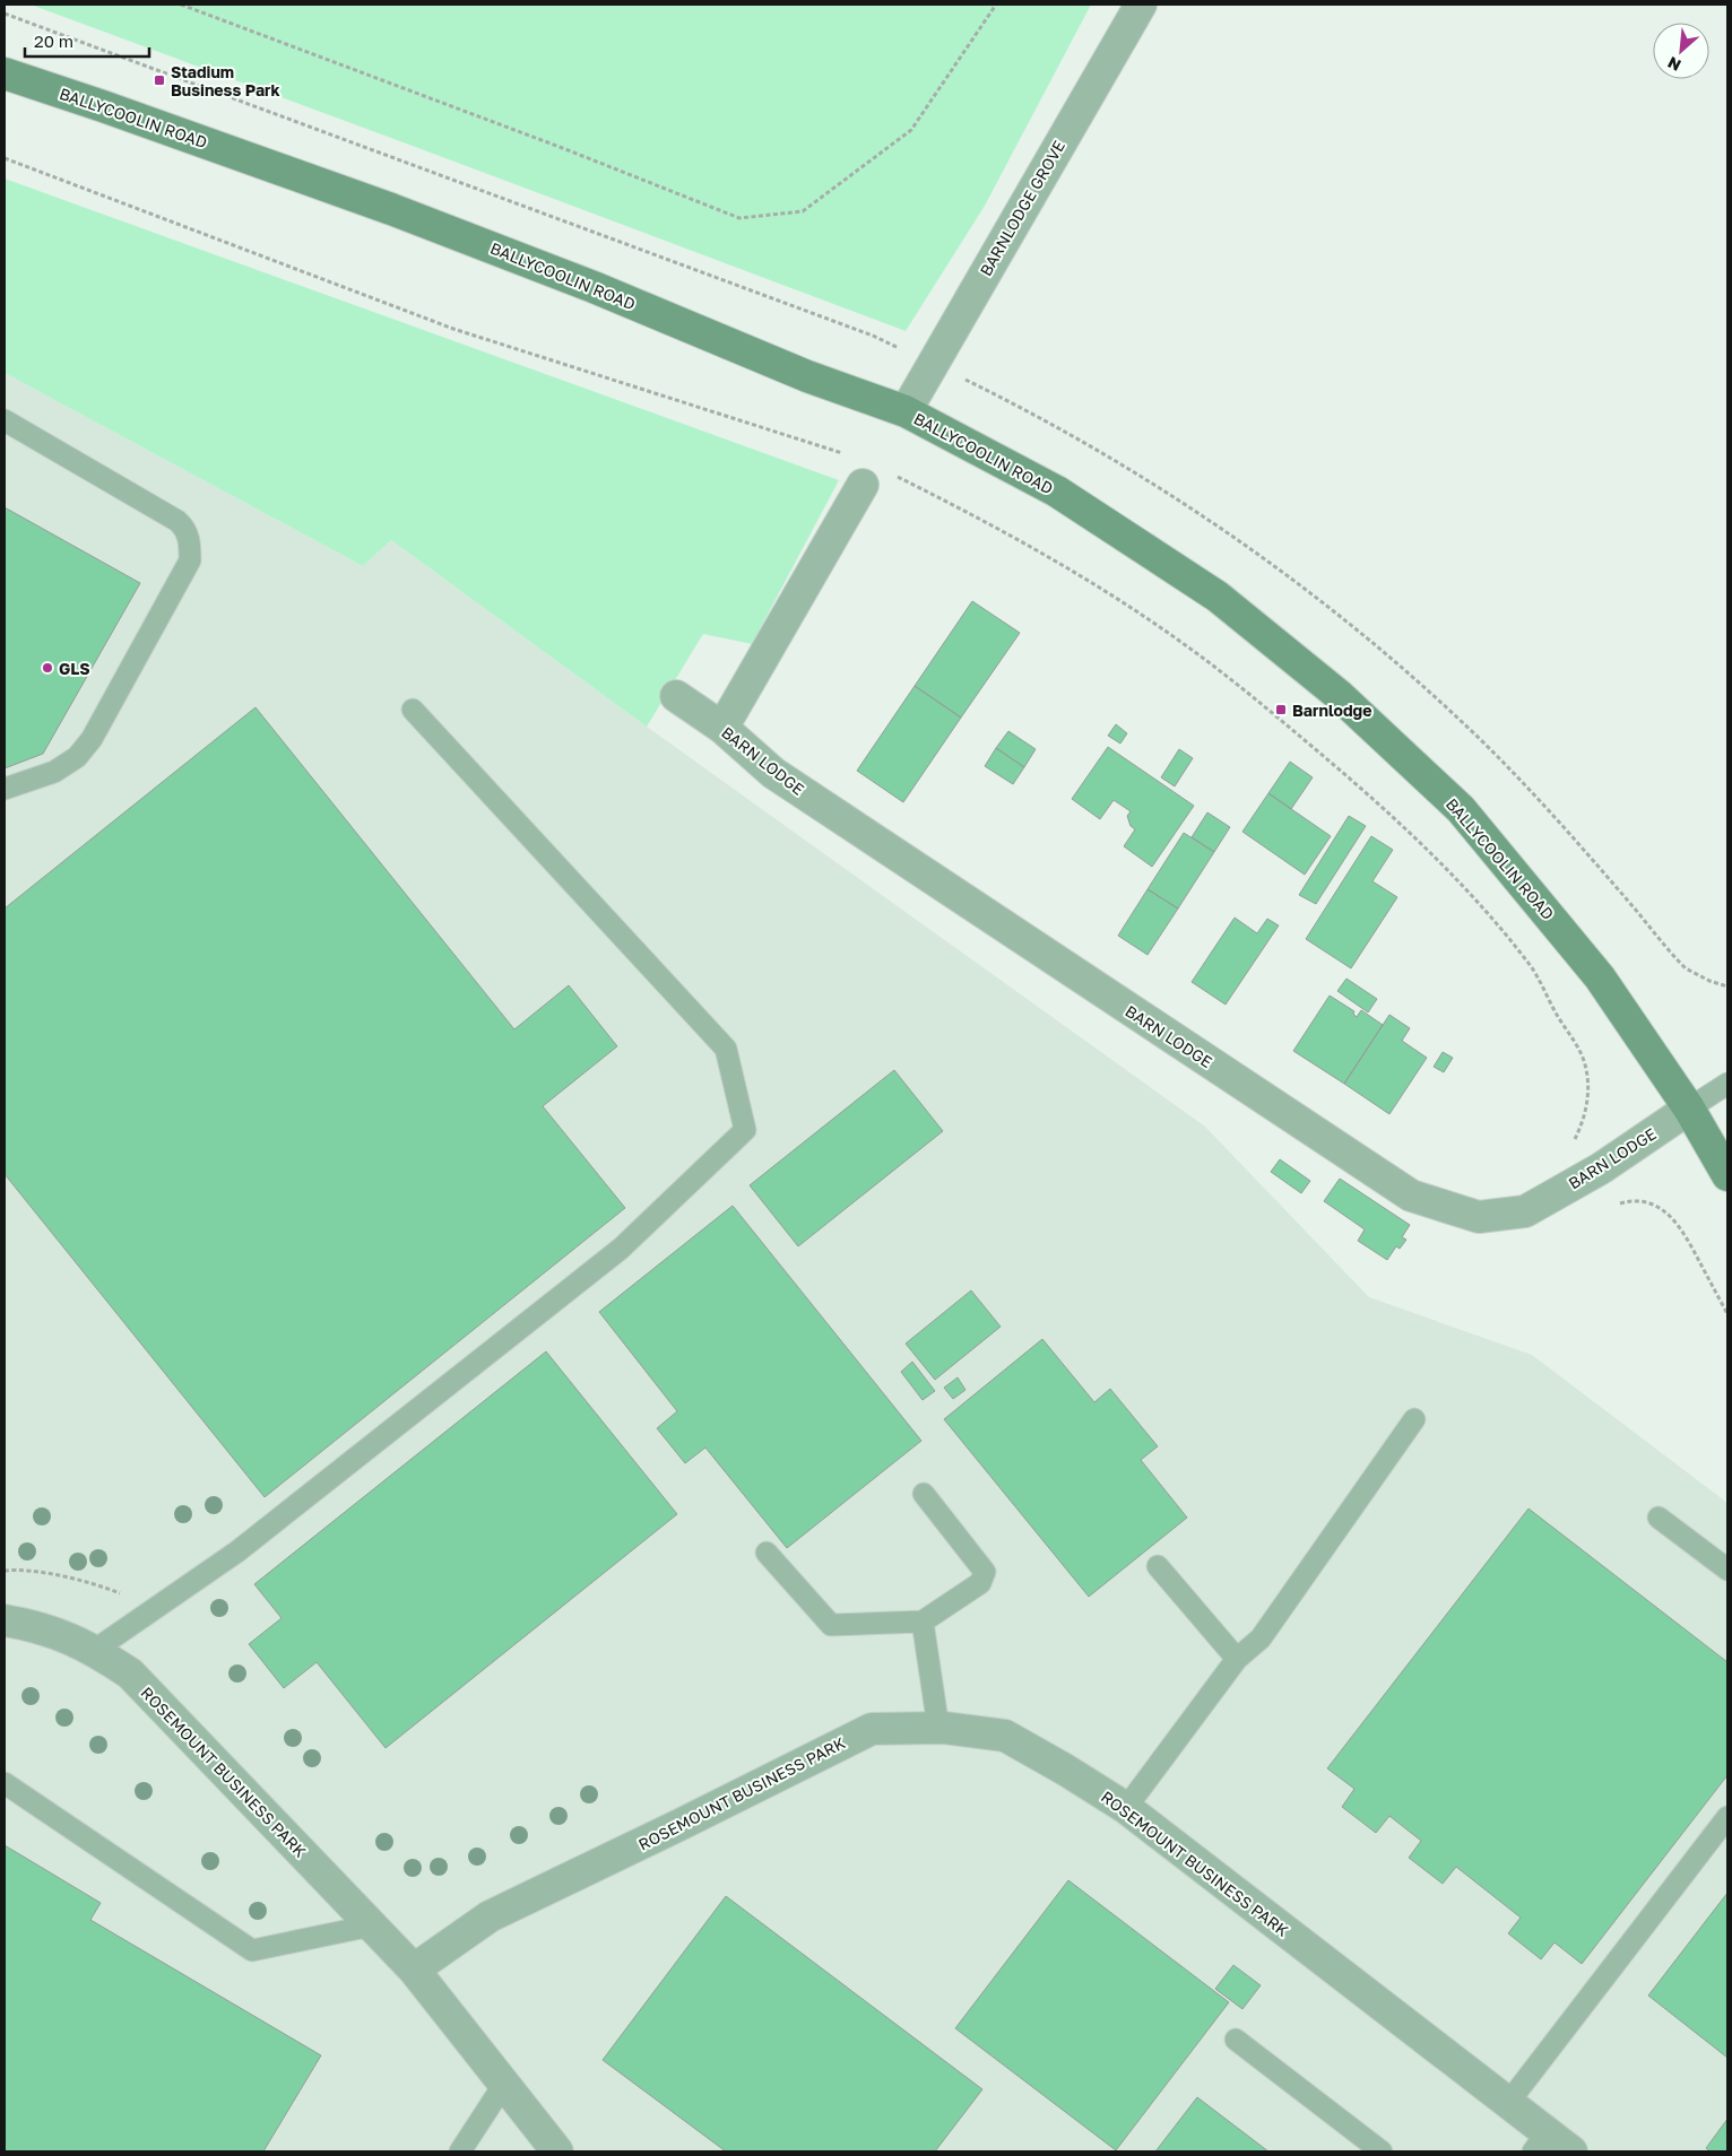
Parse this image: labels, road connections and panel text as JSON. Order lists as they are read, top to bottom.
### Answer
{
  "streets": {
    "street": [
      "BALLYCOOLIN ROAD",
      "BARNLODGE GROVE",
      "BARN LODGE",
      "ROSEMOUNT BUSINESS PARK"
    ]
  },
  "crossings": [
    ["BALLYCOOLIN ROAD", "BARNLODGE GROVE"],
    ["BALLYCOOLIN ROAD", "BARN LODGE"]
  ],
  "places": {
    "transit": ["Stadium Business Park", "Barnlodge"],
    "other": ["GLS"]
  },
  "scale_bar": "20 m",
  "north": "bottom left"
}
